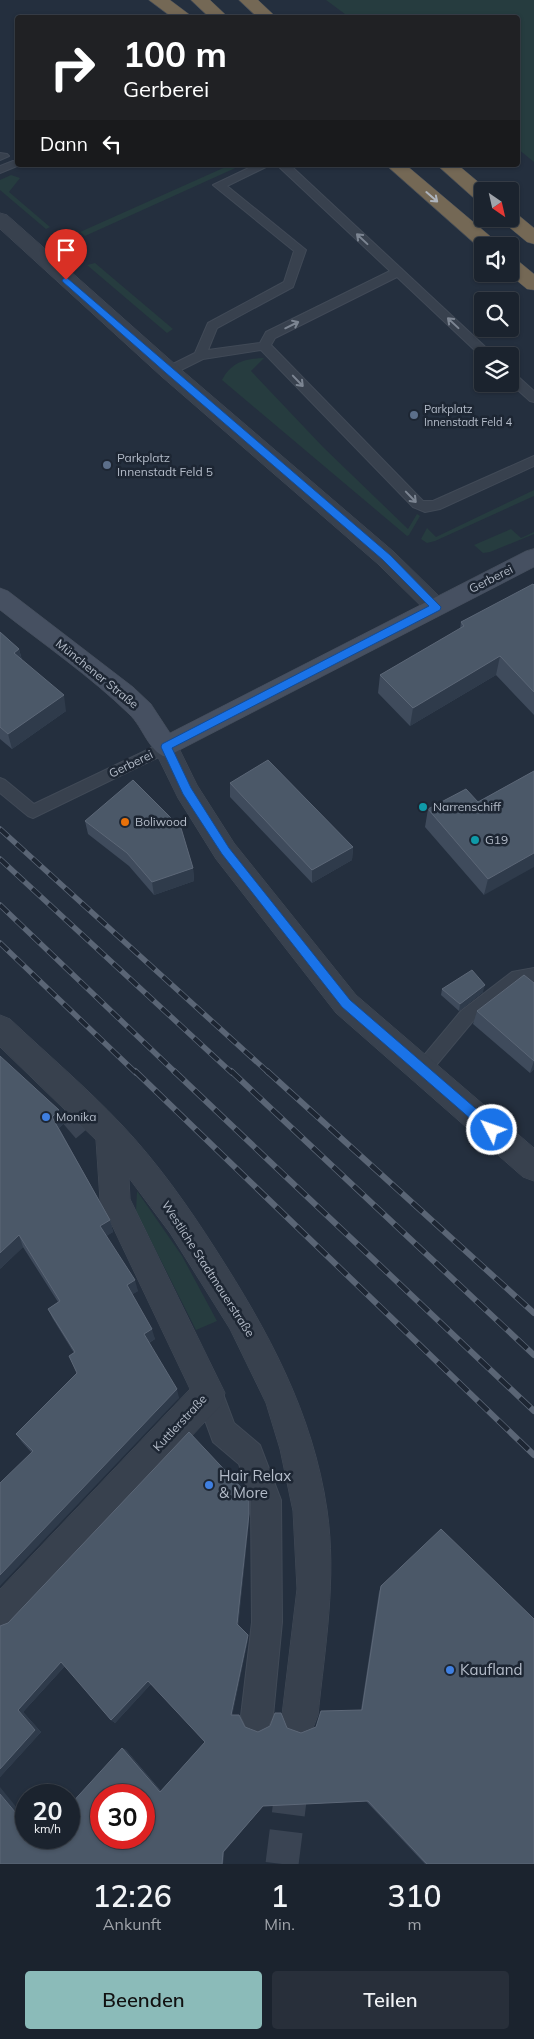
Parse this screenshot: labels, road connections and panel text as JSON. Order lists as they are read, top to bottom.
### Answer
{
  "streets": {
    "main road": ["Gerberei", "Münchener Straße"],
    "street": ["Westliche Stadtmauerstraße", "Kuttlerstraße"]
  },
  "crossings": [
    ["Gerberei", "Münchener Straße"],
    ["Westliche Stadtmauerstraße", "Kuttlerstraße"]
  ],
  "places": [
    "Parkplatz Innenstadt Feld 4",
    "Parkplatz Innenstadt Feld 5",
    "Narrenschiff",
    "Boliwood",
    "G19",
    "Monika",
    "Hair Relax & More",
    "Kaufland"
  ],
  "north": "bottom right",
  "page": {
    "turn": ["100 m", "Gerberei"],
    "then": "Dann",
    "speed": "20 km/h",
    "limit": "30",
    "eta": [
      "12:26",
      "Ankunft",
      "1",
      "Min.",
      "310",
      "m"
    ],
    "buttons": ["Beenden", "Teilen"]
  }
}
